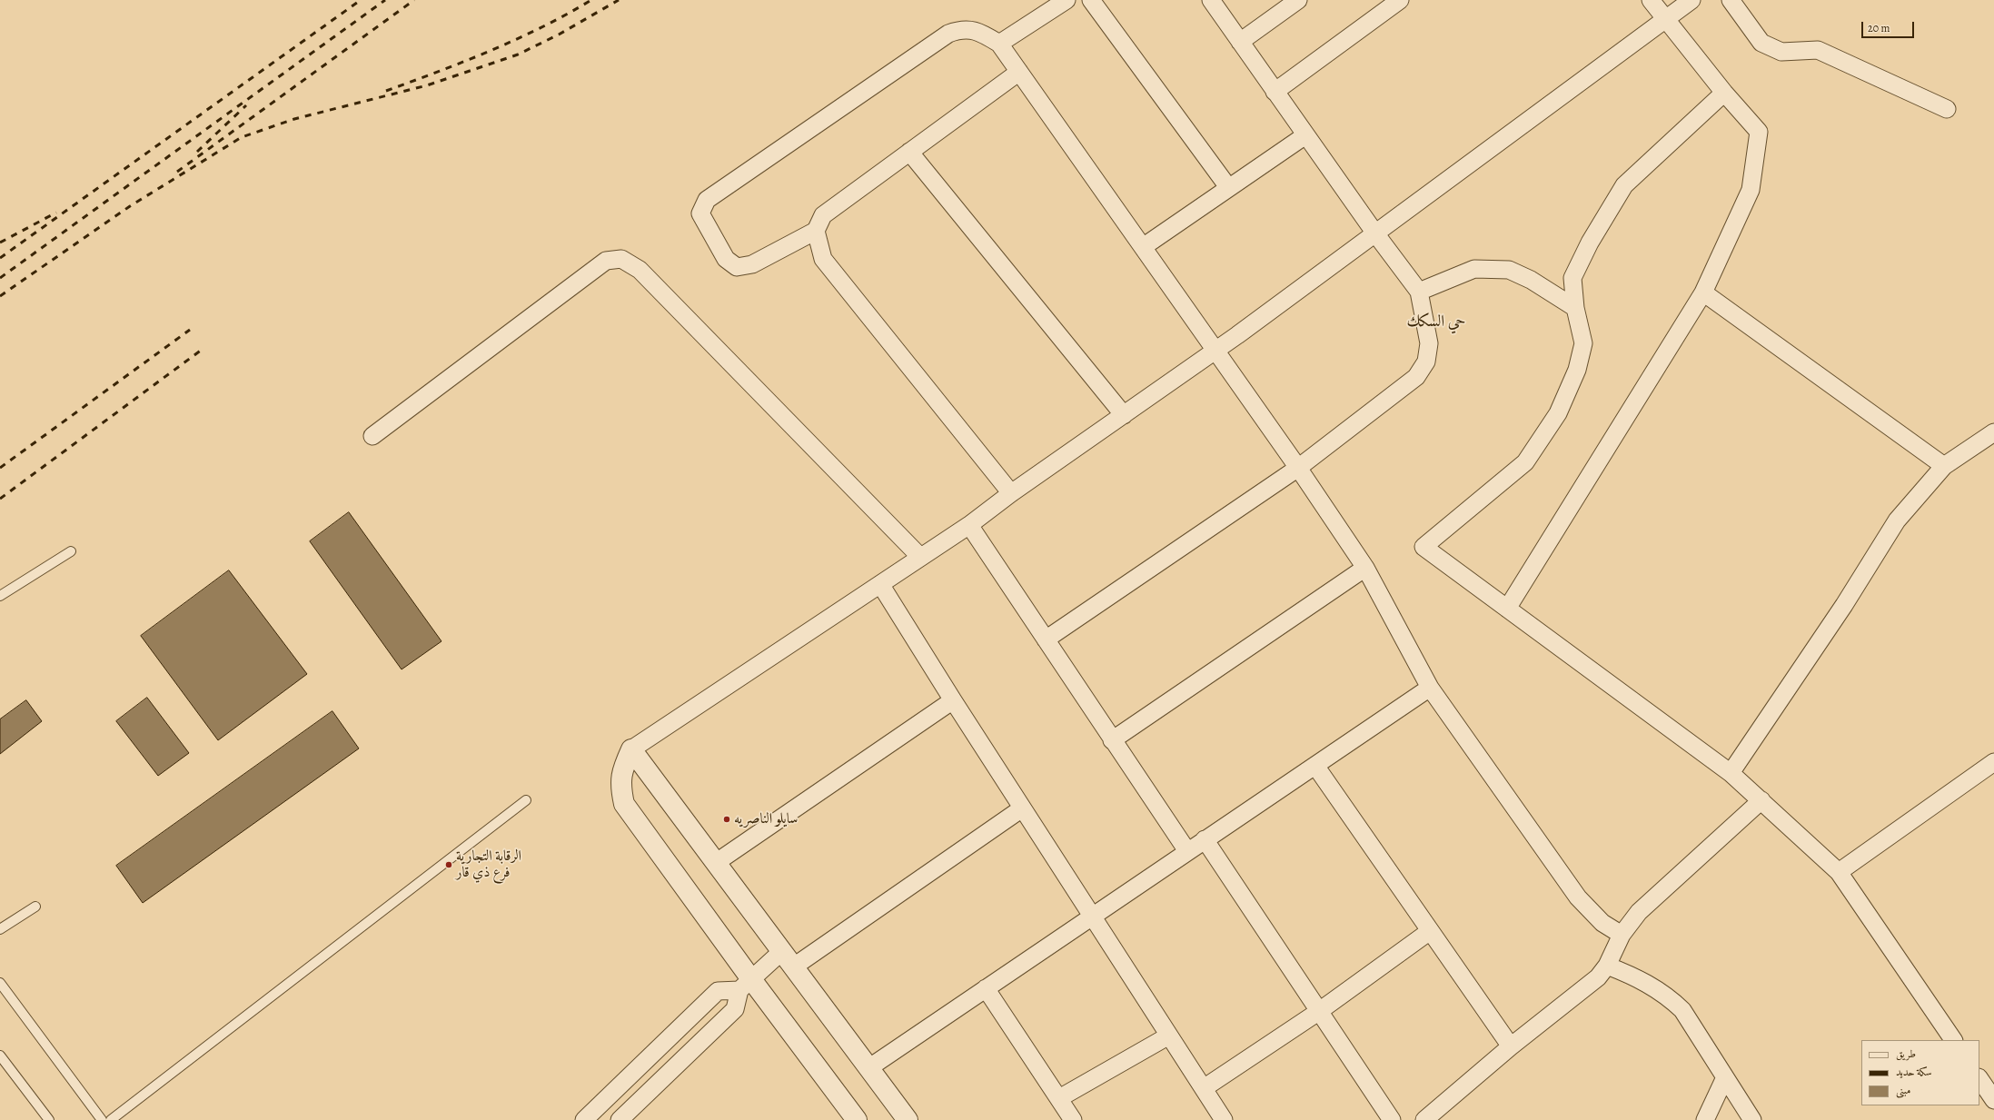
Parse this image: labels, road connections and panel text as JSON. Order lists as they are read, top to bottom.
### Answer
{
  "districts": ["حي السكك"],
  "places": ["سايلو الناصريه", "الرقابة التجارية فرع ذي قار"],
  "legend": ["طريق", "سكة حديد", "مبنى"],
  "scale_bar": "20 m"
}
